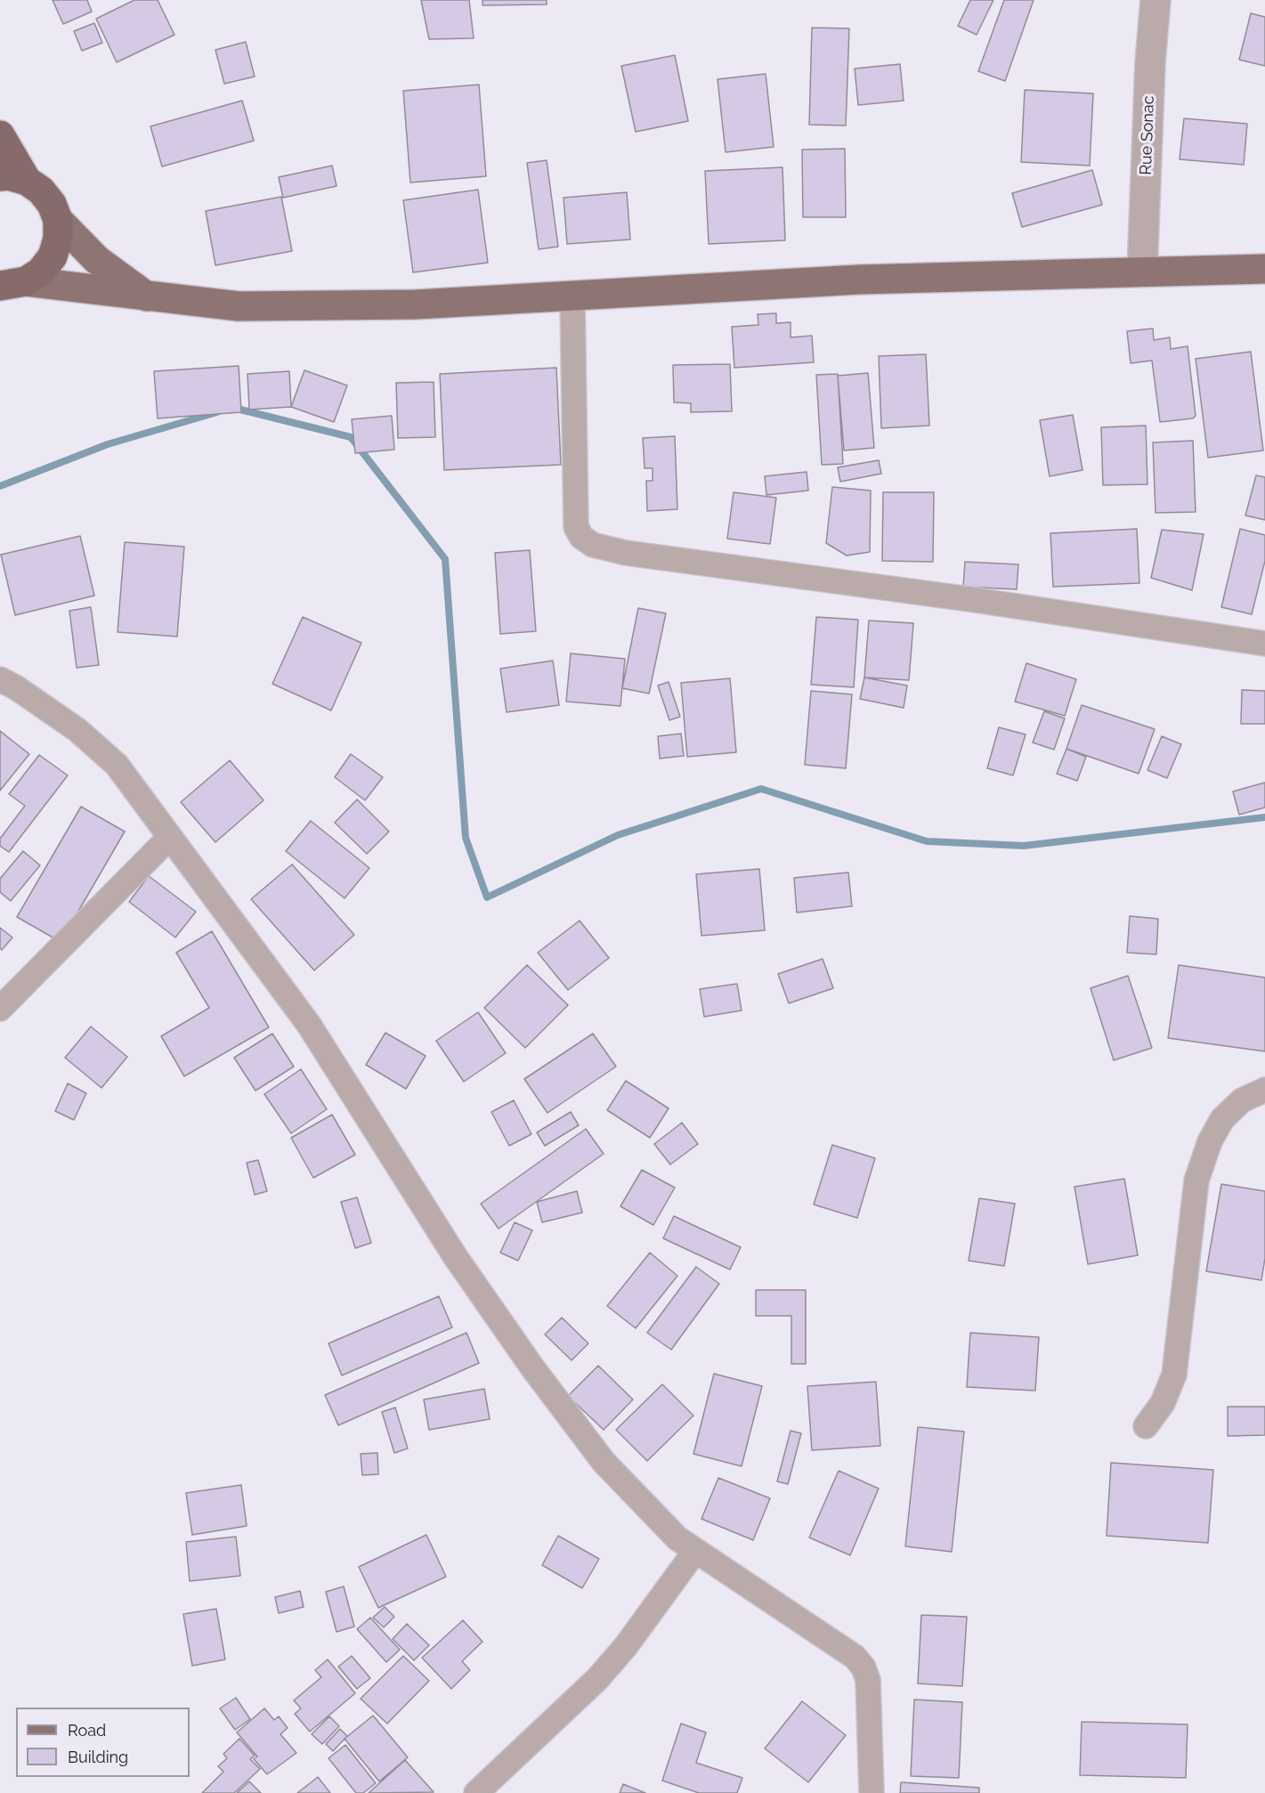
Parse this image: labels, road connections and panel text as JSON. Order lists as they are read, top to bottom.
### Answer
{
  "streets": {
    "street": ["Rue Sonac"]
  },
  "legend": ["Road", "Building"]
}
